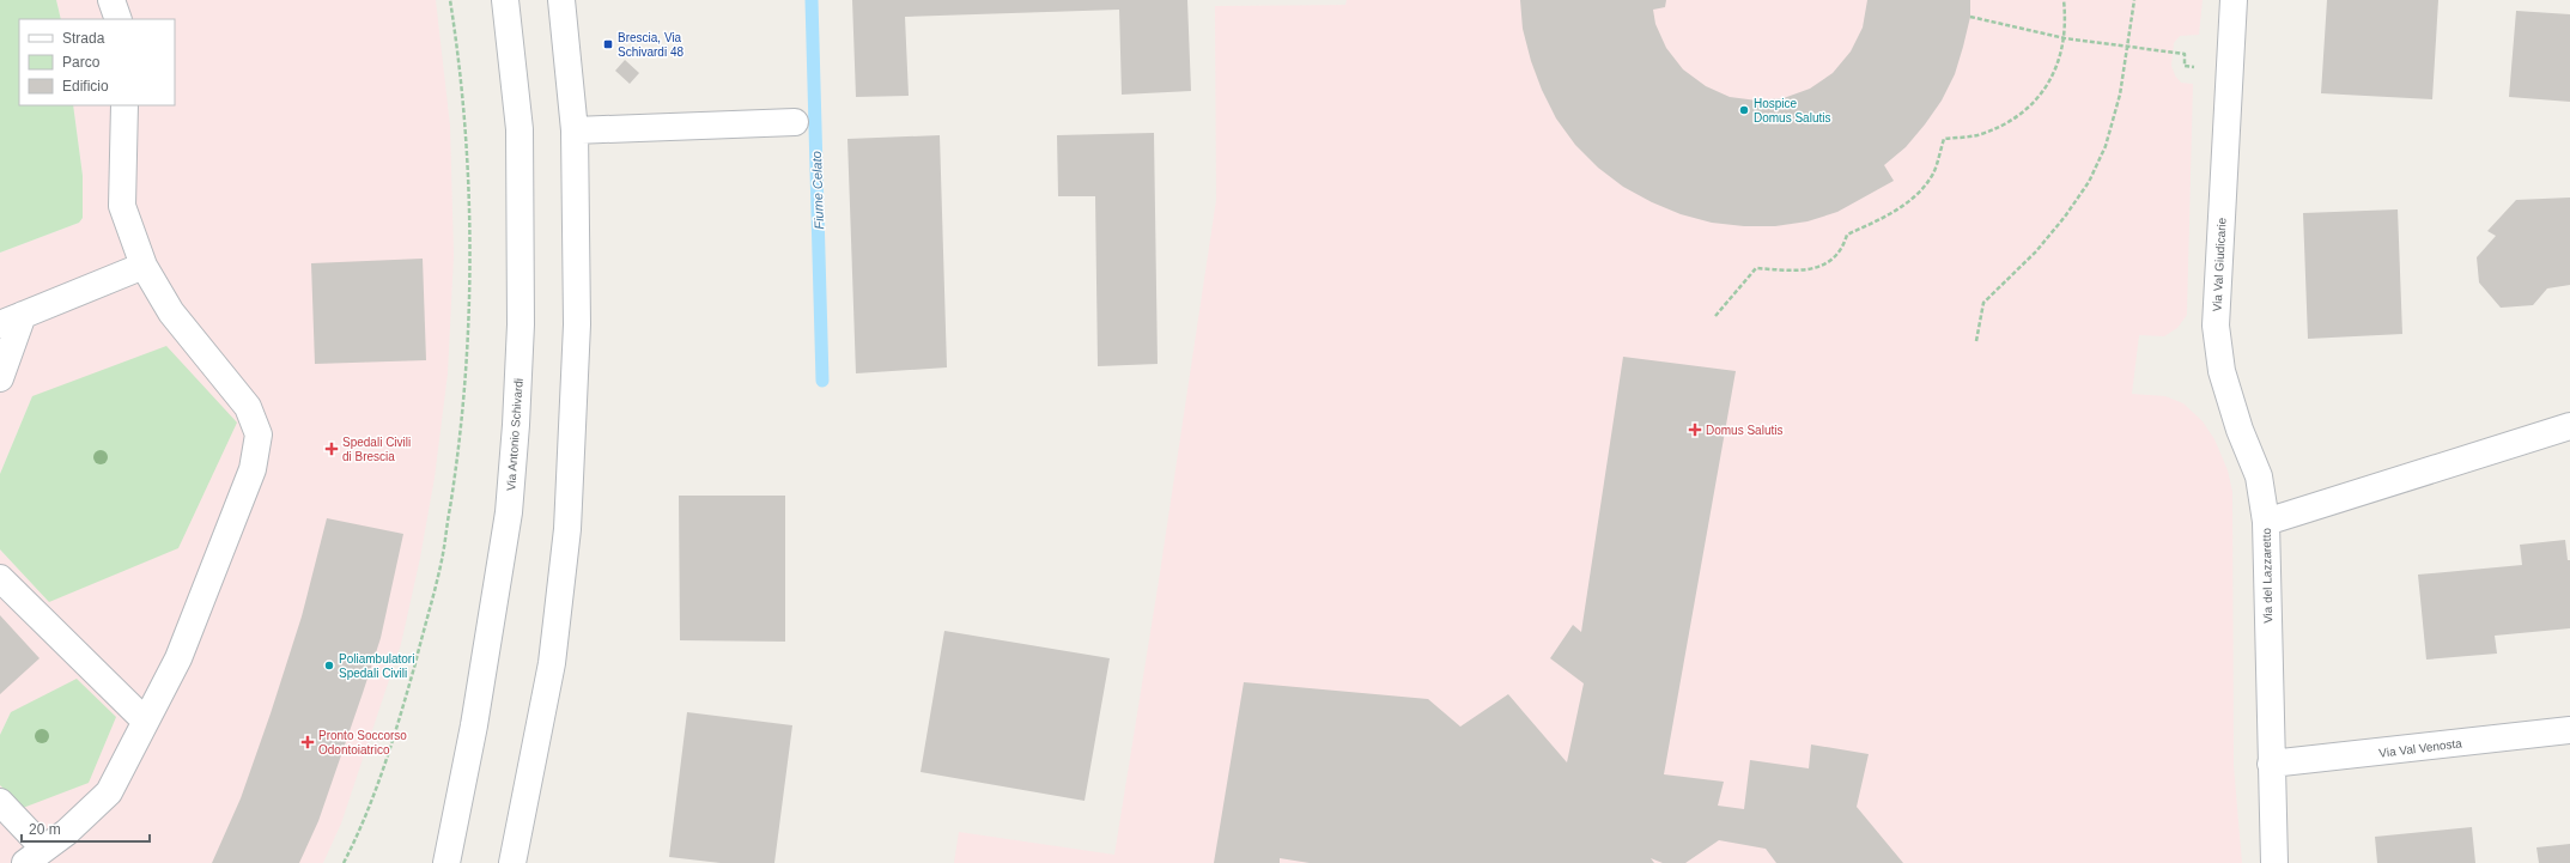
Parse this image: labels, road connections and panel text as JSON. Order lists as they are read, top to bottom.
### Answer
{
  "streets": {
    "street": [
      "Via Val Giudicarie",
      "Via Antonio Schivardi",
      "Via del Lazzaretto",
      "Via Val Venosta"
    ]
  },
  "crossings": [
    ["Via Val Giudicarie", "Via del Lazzaretto"],
    ["Via del Lazzaretto", "Via Val Venosta"]
  ],
  "water": ["Fiume Celato"],
  "places": {
    "transit": ["Brescia, Via Schivardi 48"],
    "other": ["Hospice Domus Salutis", "Poliambulatori Spedali Civili"],
    "health": ["Domus Salutis", "Spedali Civili di Brescia", "Pronto Soccorso Odontoiatrico"]
  },
  "legend": ["Strada", "Parco", "Edificio"],
  "scale_bar": "20 m"
}
